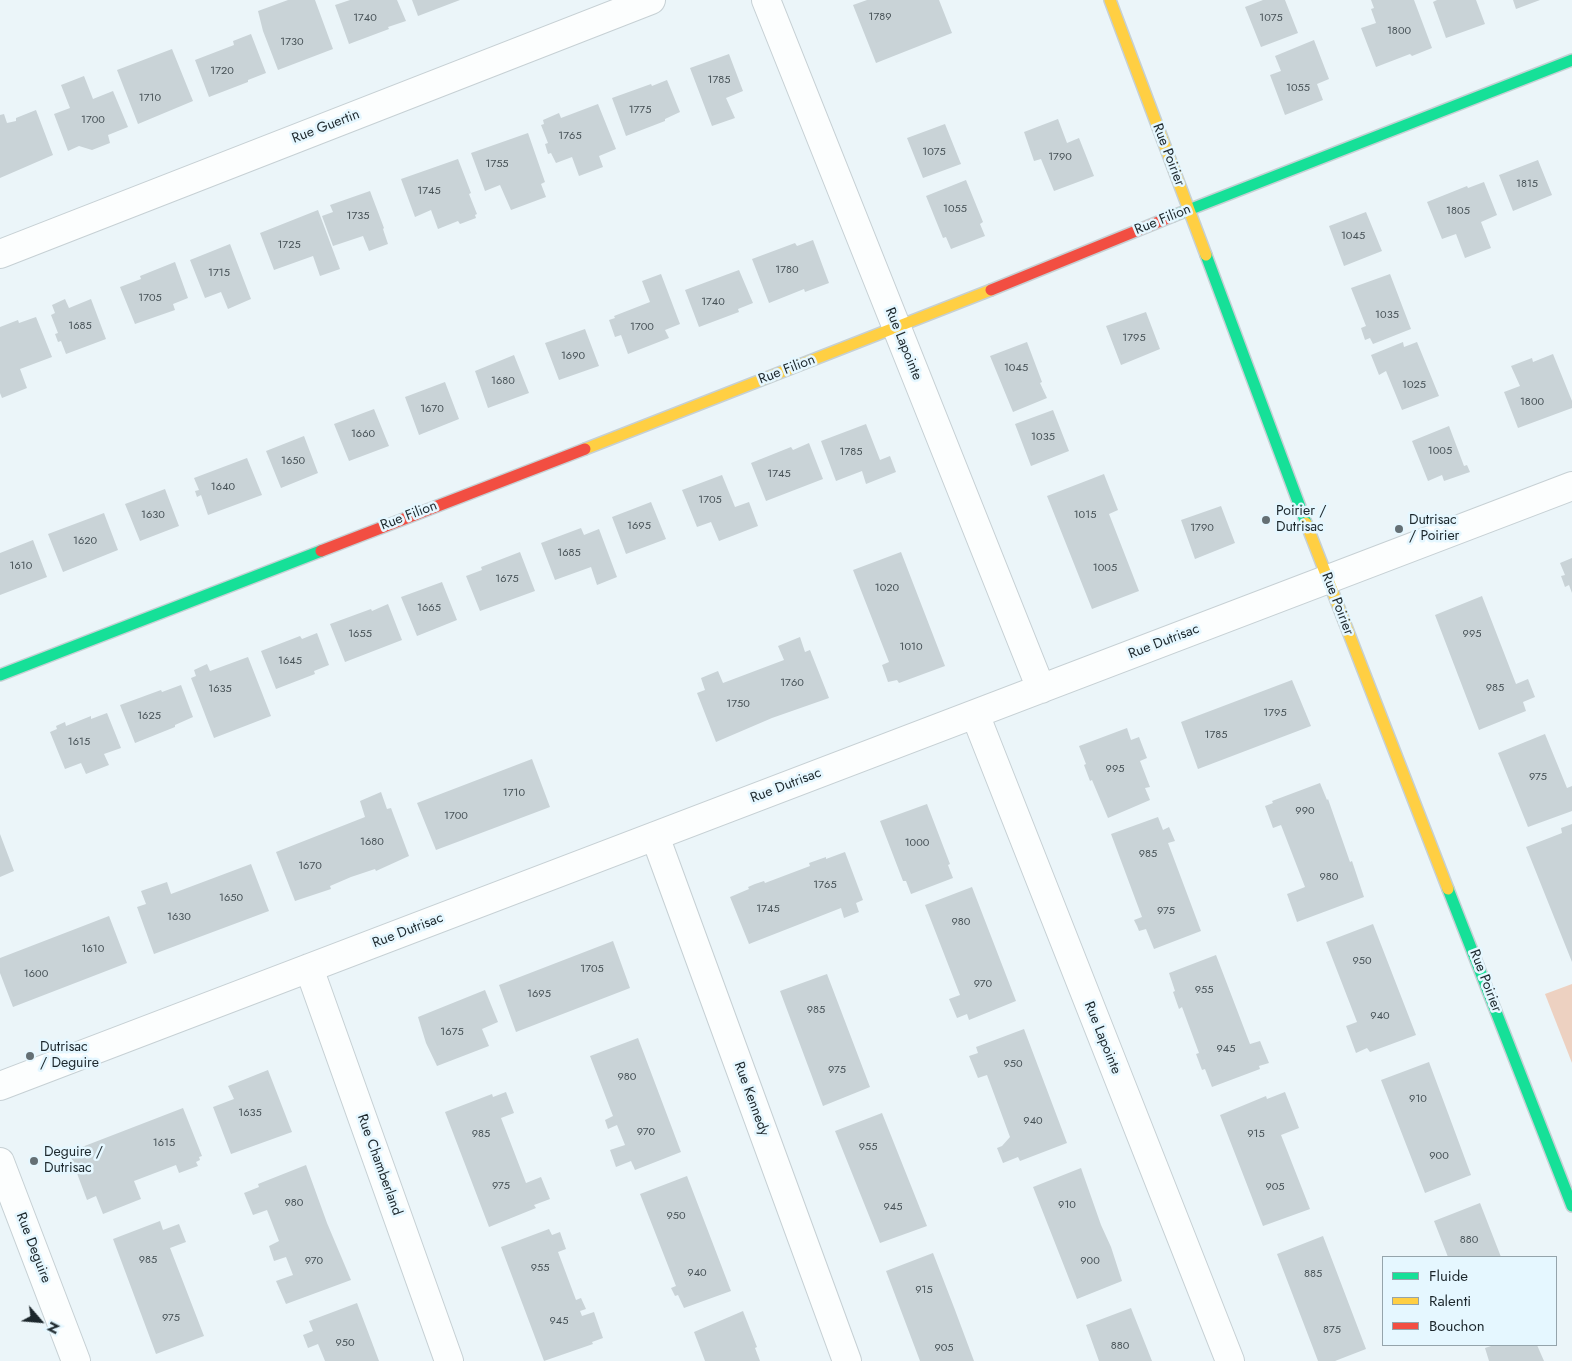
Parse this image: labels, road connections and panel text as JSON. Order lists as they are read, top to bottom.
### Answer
{
  "streets": {
    "street": [
      "Rue Guertin",
      "Rue Poirier",
      "Rue Filion",
      "Rue Lapointe",
      "Rue Dutrisac",
      "Rue Kennedy",
      "Rue Chamberland",
      "Rue Deguire"
    ]
  },
  "crossings": [
    ["Rue Poirier", "Rue Filion"],
    ["Rue Poirier", "Rue Dutrisac"],
    ["Rue Filion", "Rue Lapointe"],
    ["Rue Lapointe", "Rue Dutrisac"],
    ["Rue Dutrisac", "Rue Kennedy"],
    ["Rue Dutrisac", "Rue Chamberland"]
  ],
  "places": [
    "Poirier / Dutrisac",
    "Dutrisac / Poirier",
    "Dutrisac / Deguire",
    "Deguire / Dutrisac"
  ],
  "house_numbers": [
    "1789",
    "1740",
    "1075",
    "1800",
    "1730",
    "1720",
    "1785",
    "1055",
    "1710",
    "1775",
    "1700",
    "1765",
    "1075",
    "1790",
    "1755",
    "1815",
    "1745",
    "1055",
    "1805",
    "1735",
    "1045",
    "1725",
    "1780",
    "1715",
    "1705",
    "1740",
    "1035",
    "1685",
    "1700",
    "1795",
    "1690",
    "1045",
    "1680",
    "1025",
    "1800",
    "1670",
    "1660",
    "1035",
    "1005",
    "1785",
    "1650",
    "1745",
    "1640",
    "1705",
    "1630",
    "1015",
    "1695",
    "1790",
    "1620",
    "1685",
    "1610",
    "1005",
    "1675",
    "1020",
    "1665",
    "1655",
    "995",
    "1010",
    "1645",
    "1760",
    "985",
    "1635",
    "1750",
    "1795",
    "1625",
    "1785",
    "1615",
    "995",
    "975",
    "1710",
    "990",
    "1700",
    "1680",
    "1000",
    "985",
    "1670",
    "980",
    "1765",
    "1650",
    "1745",
    "975",
    "1630",
    "980",
    "1610",
    "950",
    "1705",
    "1600",
    "970",
    "955",
    "1695",
    "985",
    "940",
    "1675",
    "945",
    "950",
    "975",
    "980",
    "910",
    "1635",
    "940",
    "970",
    "985",
    "915",
    "1615",
    "955",
    "900",
    "975",
    "905",
    "980",
    "910",
    "945",
    "950",
    "880",
    "985",
    "970",
    "900",
    "955",
    "940",
    "885",
    "915",
    "975",
    "945",
    "875",
    "950",
    "880",
    "905"
  ],
  "legend": ["Fluide", "Ralenti", "Bouchon"],
  "north": "bottom right"
}
